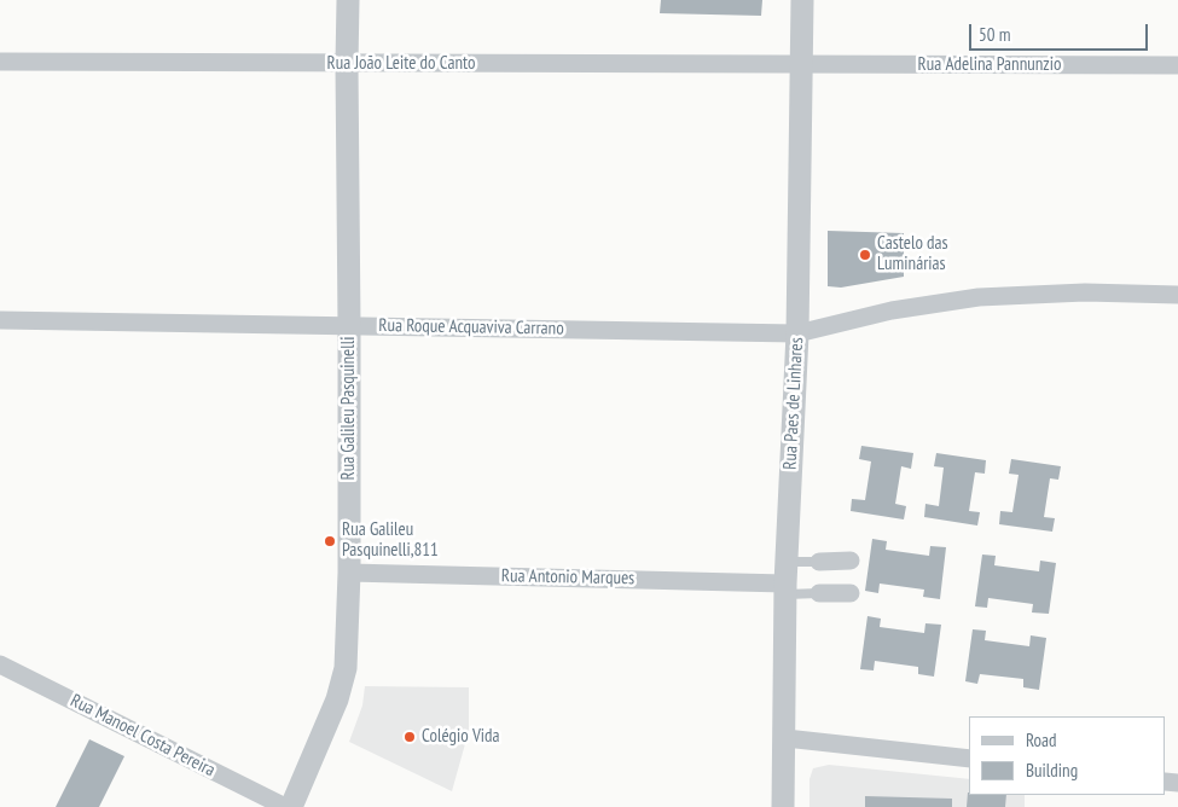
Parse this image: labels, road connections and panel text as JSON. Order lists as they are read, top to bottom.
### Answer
{
  "streets": {
    "street": [
      "Rua João Leite do Canto",
      "Rua Adelina Pannunzio",
      "Rua Roque Acquaviva Carrano",
      "Rua Paes de Linhares",
      "Rua Galileu Pasquinelli",
      "Rua Antonio Marques",
      "Rua Manoel Costa Pereira"
    ]
  },
  "crossings": [
    ["Rua João Leite do Canto", "Rua Adelina Pannunzio"],
    ["Rua João Leite do Canto", "Rua Paes de Linhares"],
    ["Rua João Leite do Canto", "Rua Galileu Pasquinelli"],
    ["Rua Adelina Pannunzio", "Rua Paes de Linhares"],
    ["Rua Roque Acquaviva Carrano", "Rua Paes de Linhares"],
    ["Rua Roque Acquaviva Carrano", "Rua Galileu Pasquinelli"],
    ["Rua Paes de Linhares", "Rua Antonio Marques"],
    ["Rua Galileu Pasquinelli", "Rua Antonio Marques"]
  ],
  "places": ["Castelo das Luminárias", "Rua Galileu Pasquinelli,811", "Colégio Vida"],
  "legend": ["Road", "Building"],
  "scale_bar": "50 m"
}
